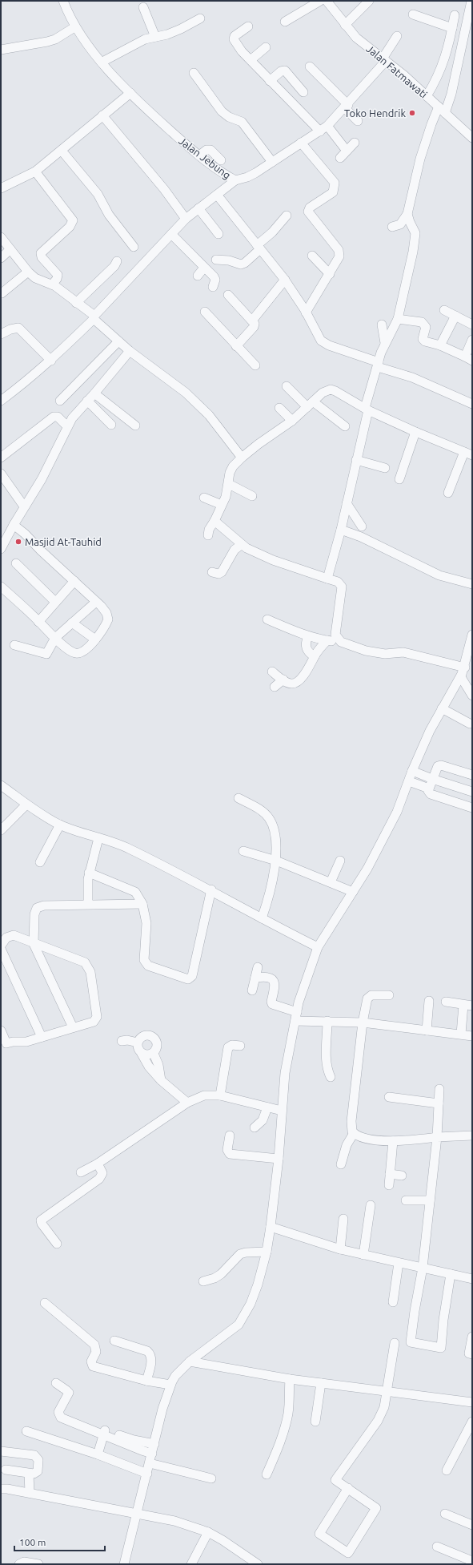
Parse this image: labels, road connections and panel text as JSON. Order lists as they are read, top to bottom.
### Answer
{
  "streets": {
    "street": ["Jalan Fatmawati", "Jalan Jebung"]
  },
  "crossings": [
    ["Jalan Fatmawati", "Jalan Jebung"]
  ],
  "places": ["Toko Hendrik", "Masjid At-Tauhid"],
  "scale_bar": "100 m"
}
